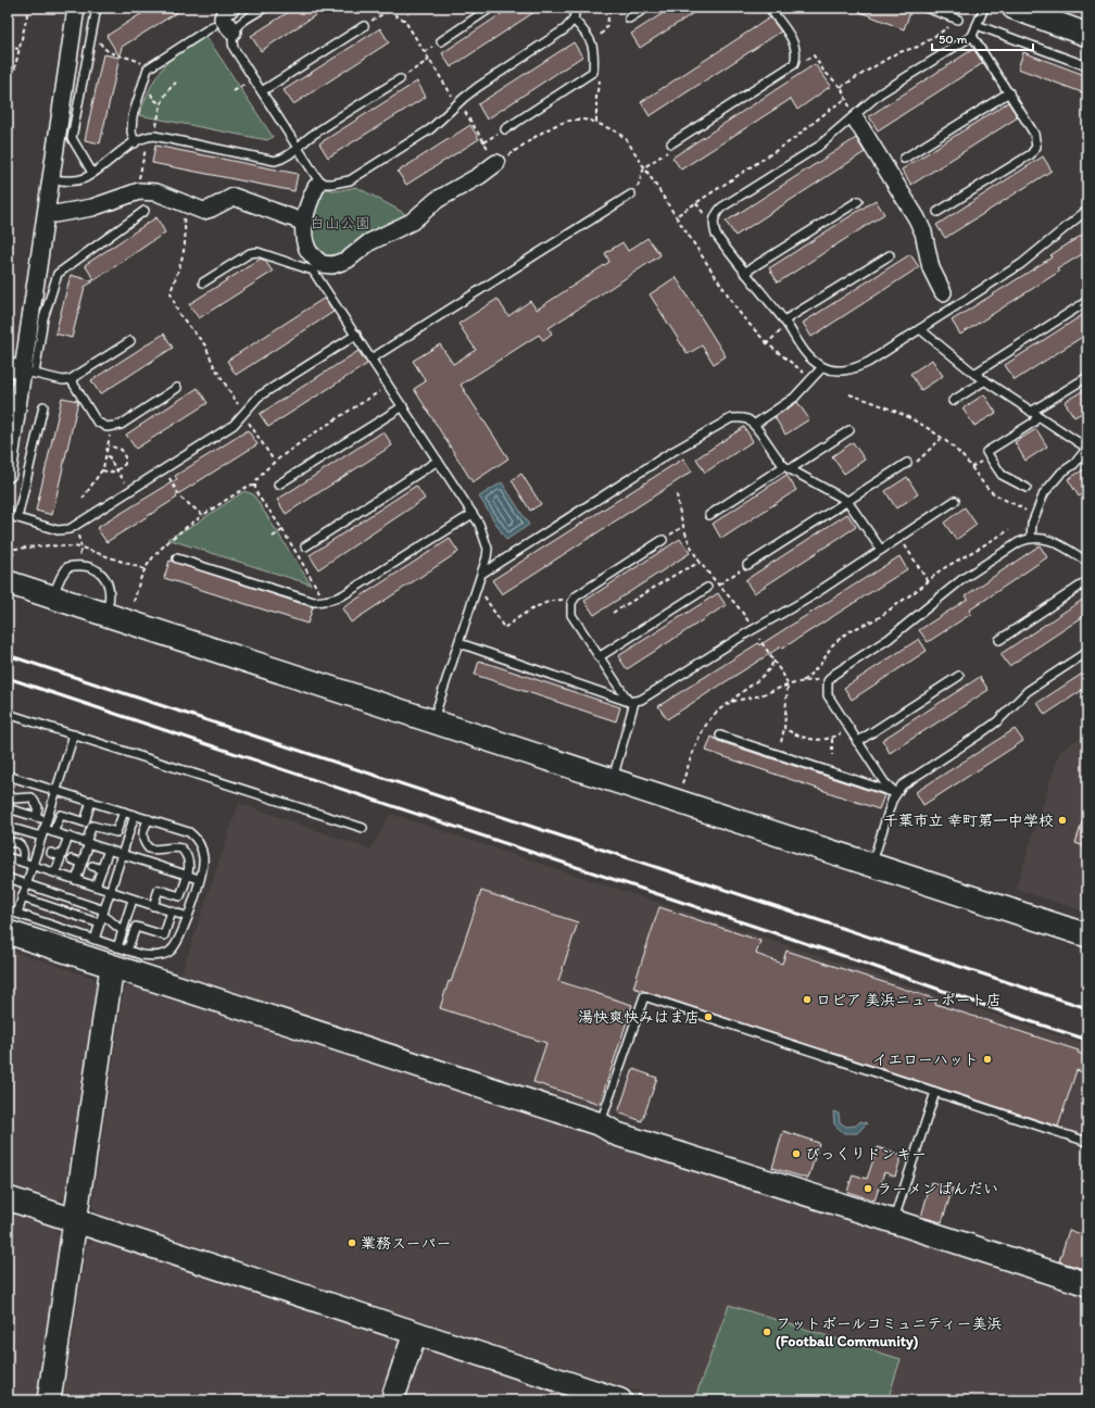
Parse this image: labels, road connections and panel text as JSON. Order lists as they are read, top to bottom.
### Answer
{
  "parks": ["白山公園"],
  "places": [
    "千葉市立 幸町第一中学校",
    "ロピア 美浜ニューポート店",
    "湯快爽快みはま店",
    "イエローハット",
    "びっくりドンキー",
    "ラーメンばんだい",
    "業務スーパー",
    "フットボールコミュニティー美浜 (Football Community)"
  ],
  "scale_bar": "50 m"
}
